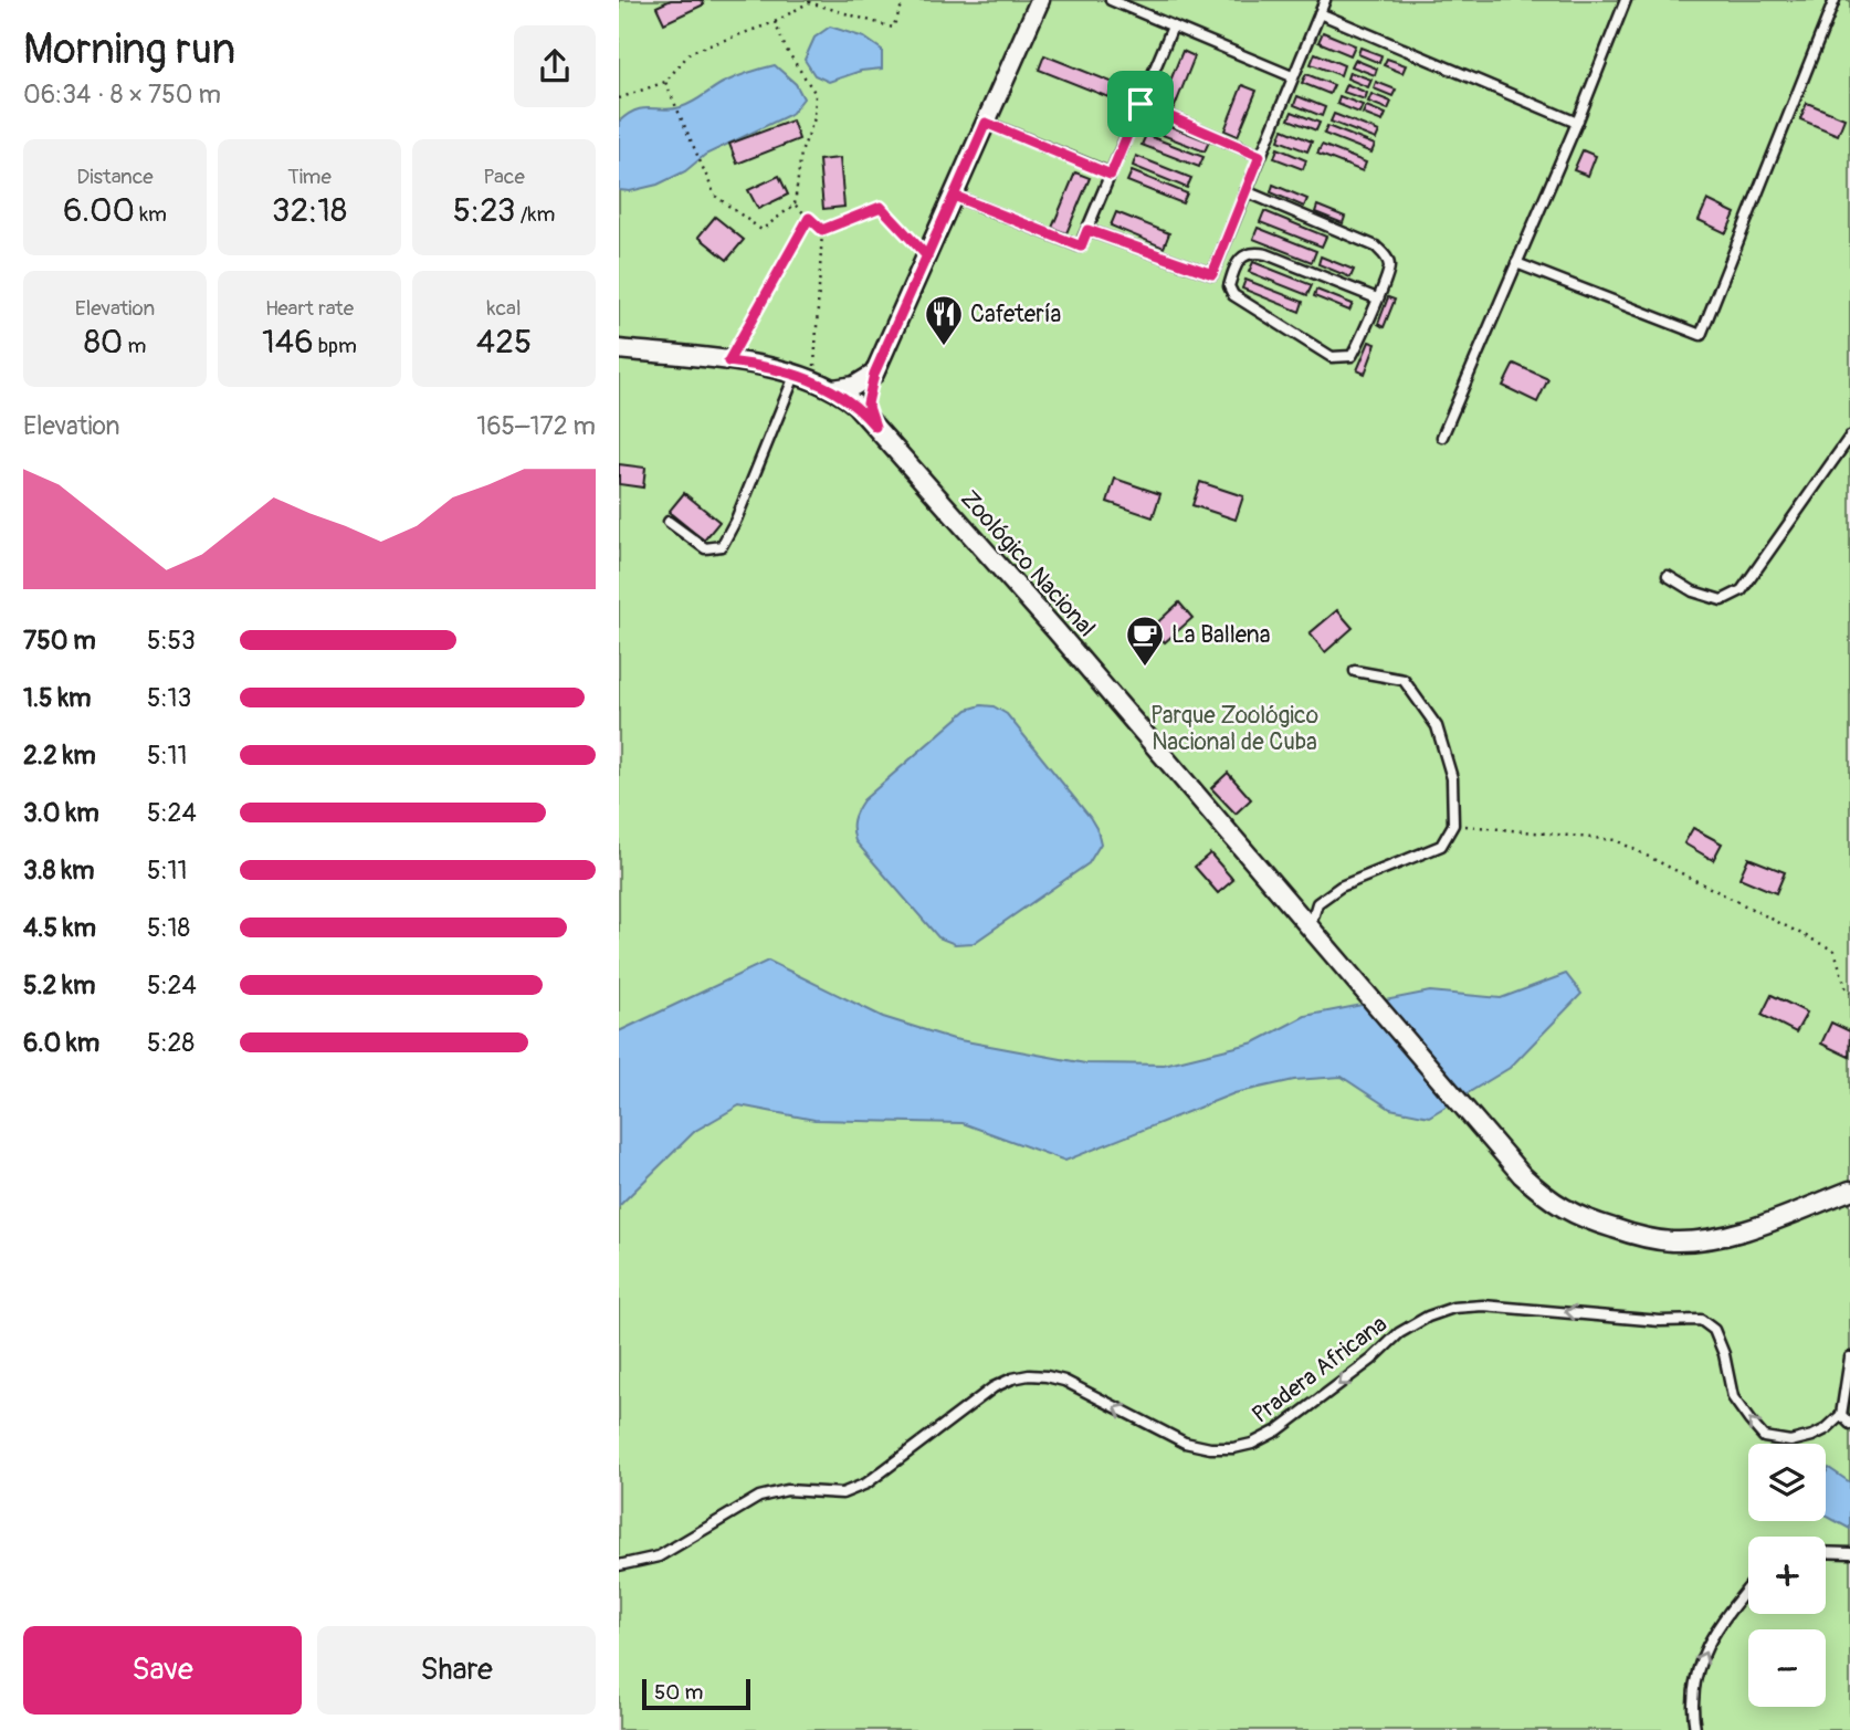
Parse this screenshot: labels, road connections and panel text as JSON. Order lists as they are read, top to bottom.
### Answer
{
  "streets": {
    "street": ["Zoológico Nacional"],
    "lane": ["Pradera Africana"]
  },
  "one_way": ["Pradera Africana"],
  "parks": ["Parque Zoológico Nacional de Cuba"],
  "places": {
    "restaurant": ["Cafetería"],
    "cafe": ["La Ballena"]
  },
  "scale_bar": "50 m",
  "page": {
    "heading": ["Morning run", "06:34 · 8 × 750 m"],
    "stats": [
      ["Distance", "6.00 km"],
      ["Time", "32:18"],
      ["Pace", "5:23 /km"],
      ["Elevation", "80 m"],
      ["Heart rate", "146 bpm"],
      ["kcal", "425"]
    ],
    "chart": ["Elevation", "165–172 m"],
    "list": [
      {
        "name": "750 m",
        "note": "5:53"
      },
      {
        "name": "1.5 km",
        "note": "5:13"
      },
      {
        "name": "2.2 km",
        "note": "5:11"
      },
      {
        "name": "3.0 km",
        "note": "5:24"
      },
      {
        "name": "3.8 km",
        "note": "5:11"
      },
      {
        "name": "4.5 km",
        "note": "5:18"
      },
      {
        "name": "5.2 km",
        "note": "5:24"
      },
      {
        "name": "6.0 km",
        "note": "5:28"
      }
    ],
    "map_buttons": ["+", "−"],
    "buttons": ["Save", "Share"],
    "scale": "50 m"
  }
}
